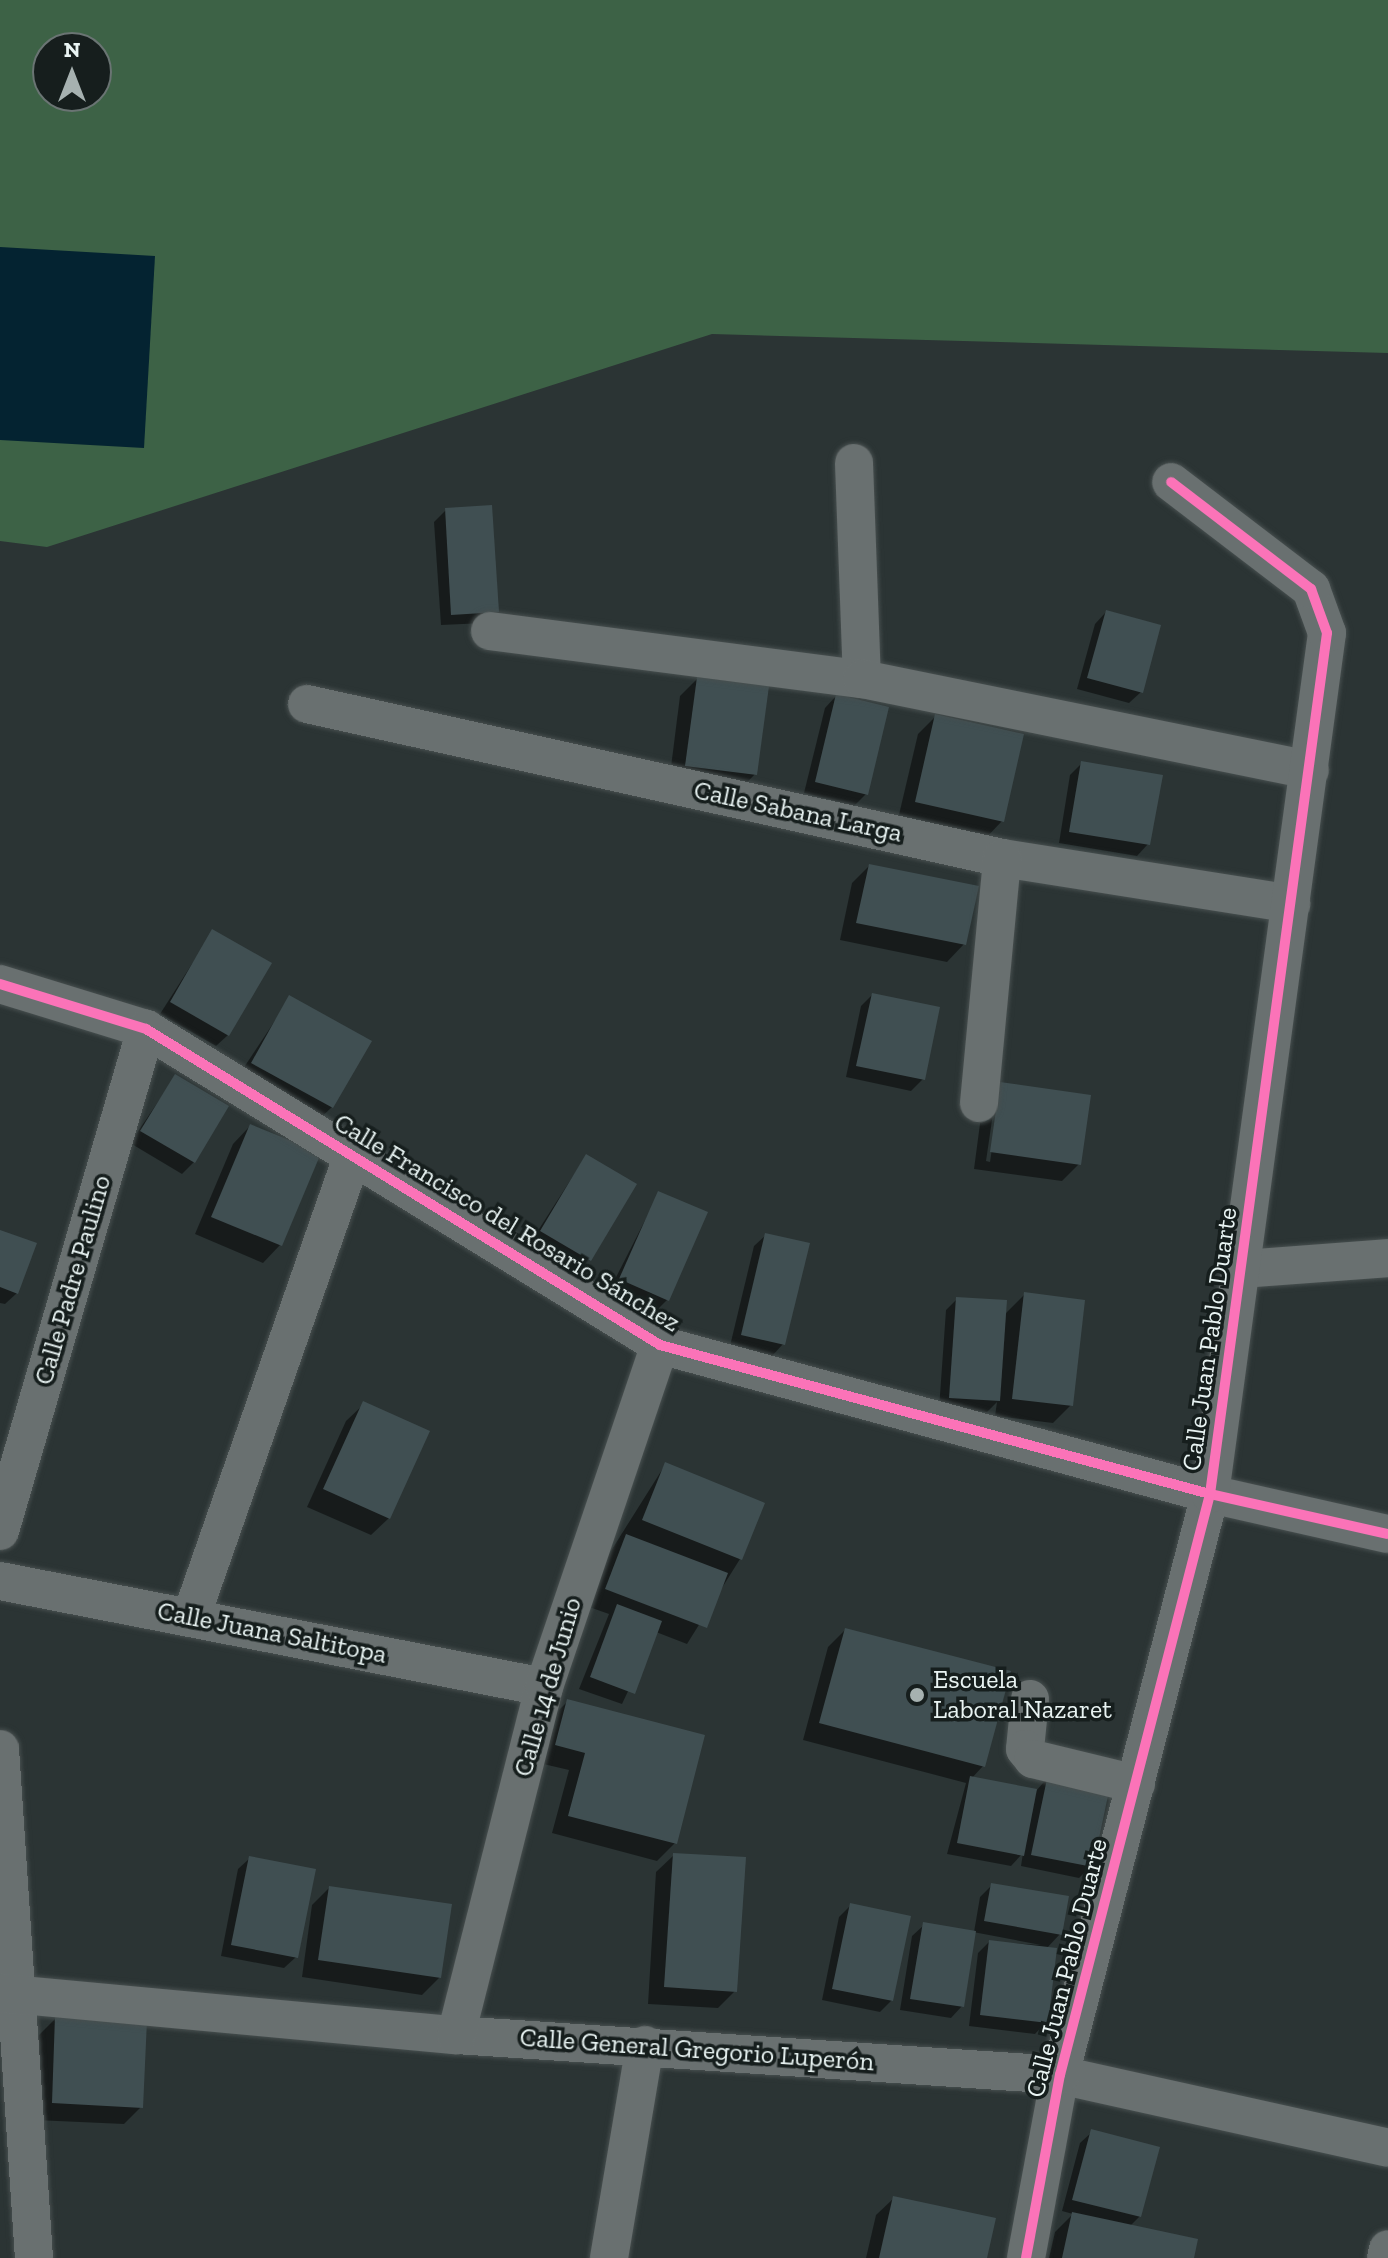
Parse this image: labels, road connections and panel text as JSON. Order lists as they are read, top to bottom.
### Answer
{
  "streets": {
    "street": [
      "Calle Sabana Larga",
      "Calle Francisco del Rosario Sánchez",
      "Calle Padre Paulino",
      "Calle Juan Pablo Duarte",
      "Calle Juana Saltitopa",
      "Calle 14 de Junio",
      "Calle General Gregorio Luperón"
    ]
  },
  "crossings": [
    ["Calle Sabana Larga", "Calle Juan Pablo Duarte"],
    ["Calle Francisco del Rosario Sánchez", "Calle Padre Paulino"],
    ["Calle Francisco del Rosario Sánchez", "Calle Juan Pablo Duarte"],
    ["Calle Francisco del Rosario Sánchez", "Calle 14 de Junio"],
    ["Calle Juan Pablo Duarte", "Calle General Gregorio Luperón"],
    ["Calle Juana Saltitopa", "Calle 14 de Junio"],
    ["Calle 14 de Junio", "Calle General Gregorio Luperón"]
  ],
  "places": ["Escuela Laboral Nazaret"],
  "north": "top"
}
